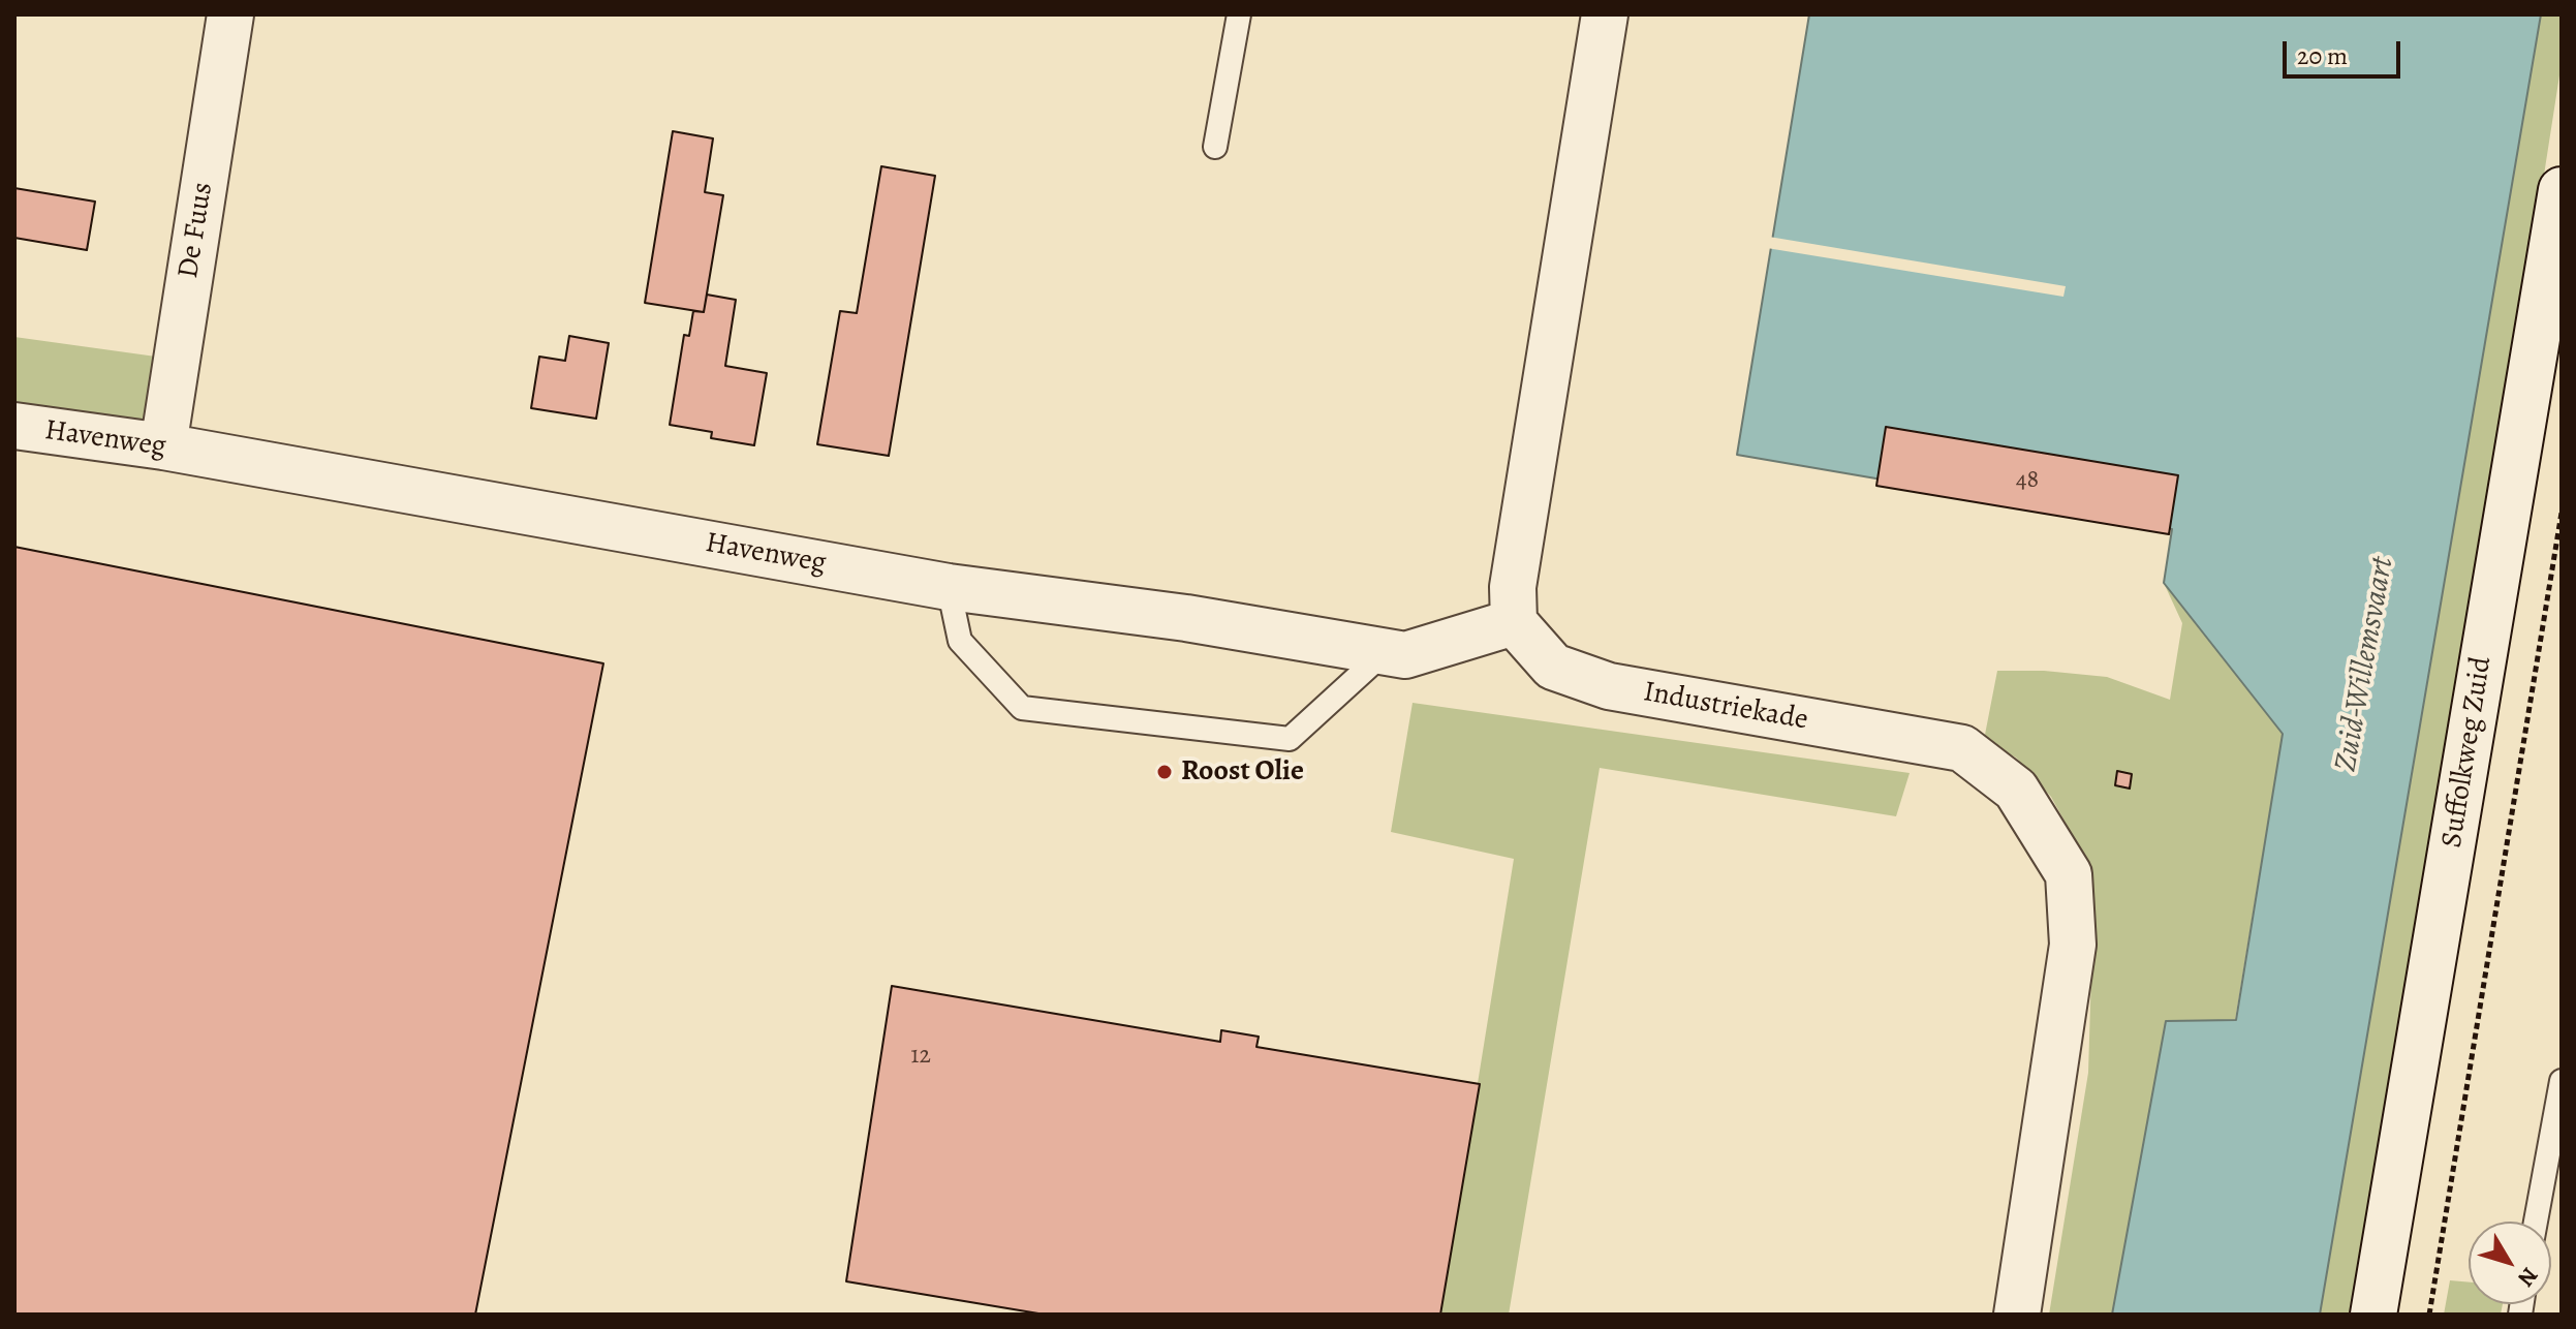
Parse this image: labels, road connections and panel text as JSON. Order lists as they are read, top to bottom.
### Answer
{
  "streets": {
    "street": [
      "De Fuus",
      "Havenweg",
      "Industriekade",
      "Suffolkweg Zuid"
    ]
  },
  "crossings": [
    ["De Fuus", "Havenweg"],
    ["Havenweg", "Industriekade"]
  ],
  "water": ["Zuid-Willemsvaart"],
  "places": ["Roost Olie"],
  "house_numbers": ["48", "12"],
  "scale_bar": "20 m",
  "north": "bottom right"
}
